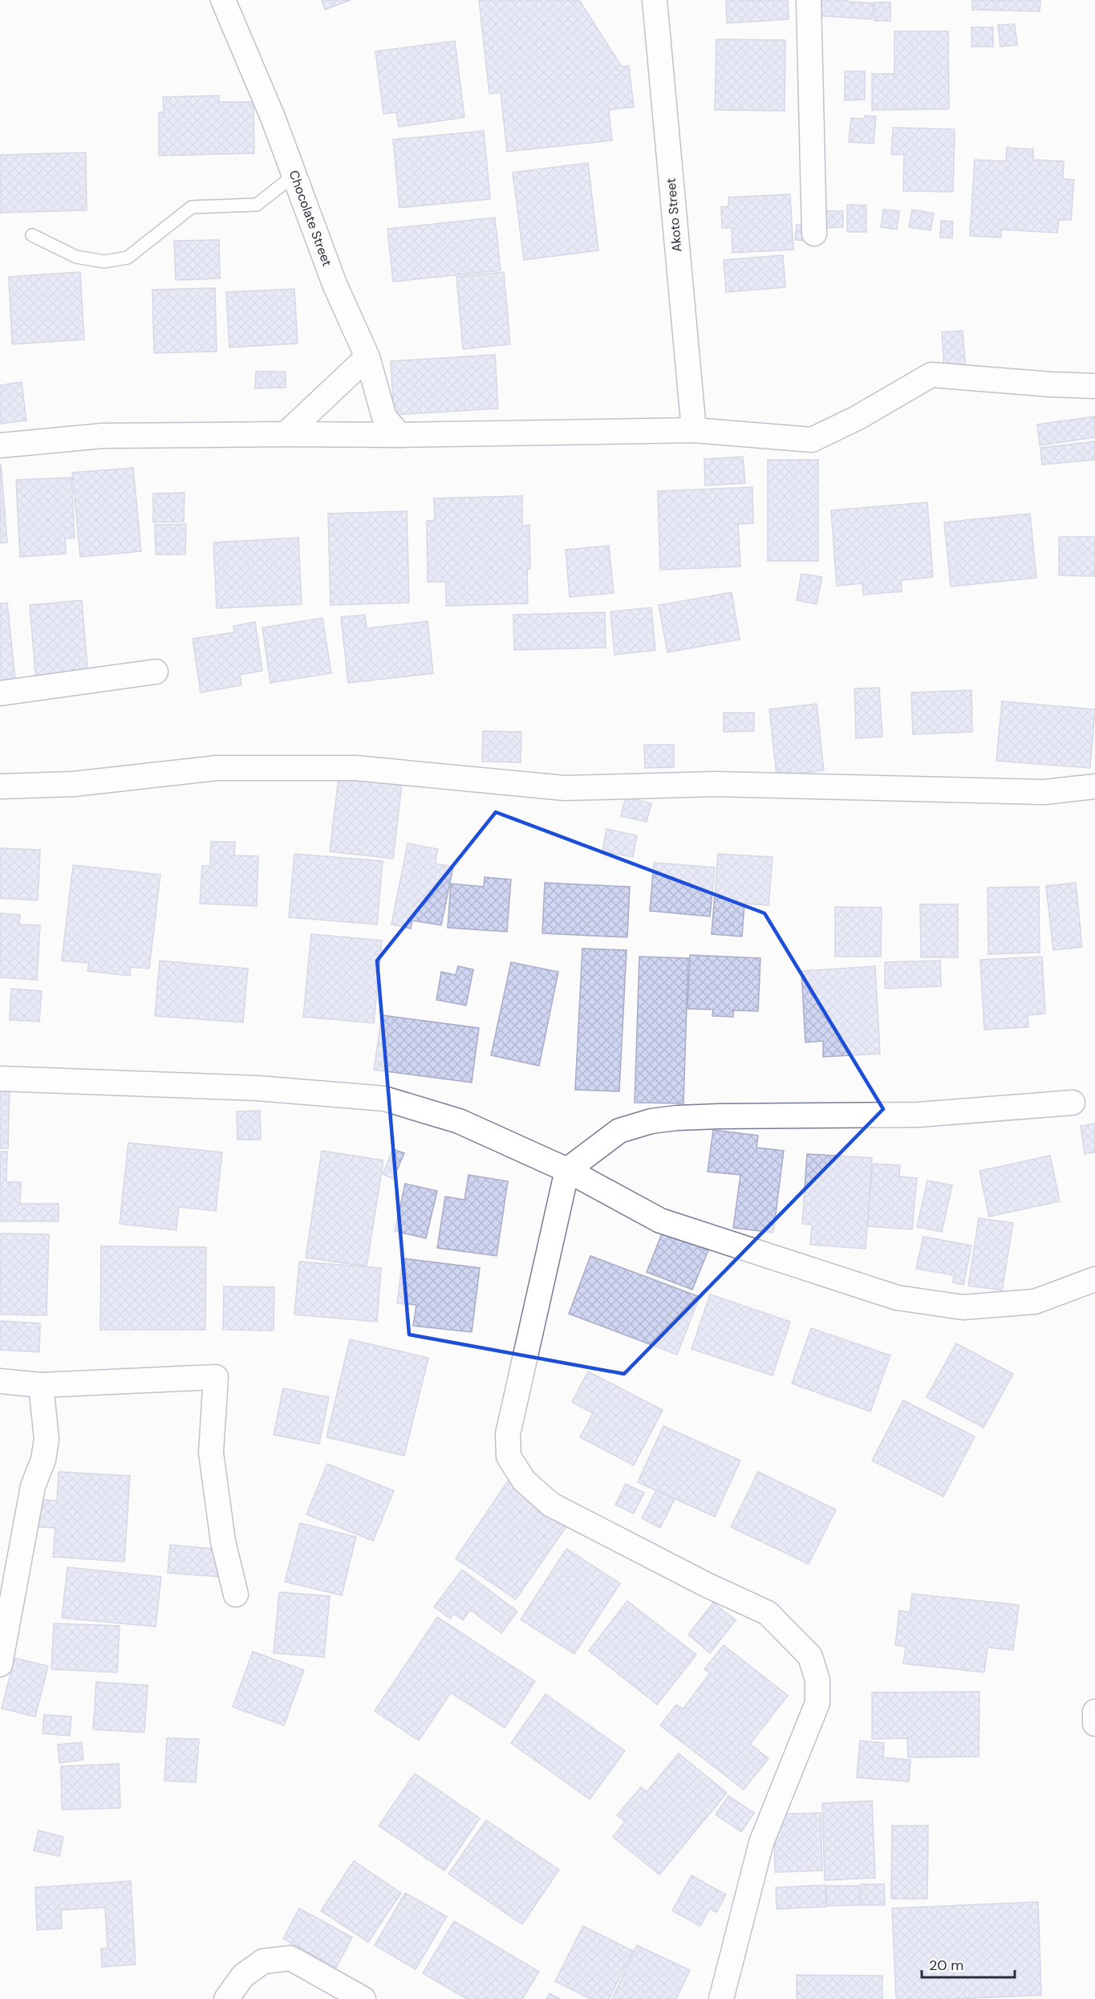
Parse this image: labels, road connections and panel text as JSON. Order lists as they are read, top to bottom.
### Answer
{
  "streets": {
    "street": ["Akoto Street", "Chocolate Street"]
  },
  "scale_bar": "20 m"
}
